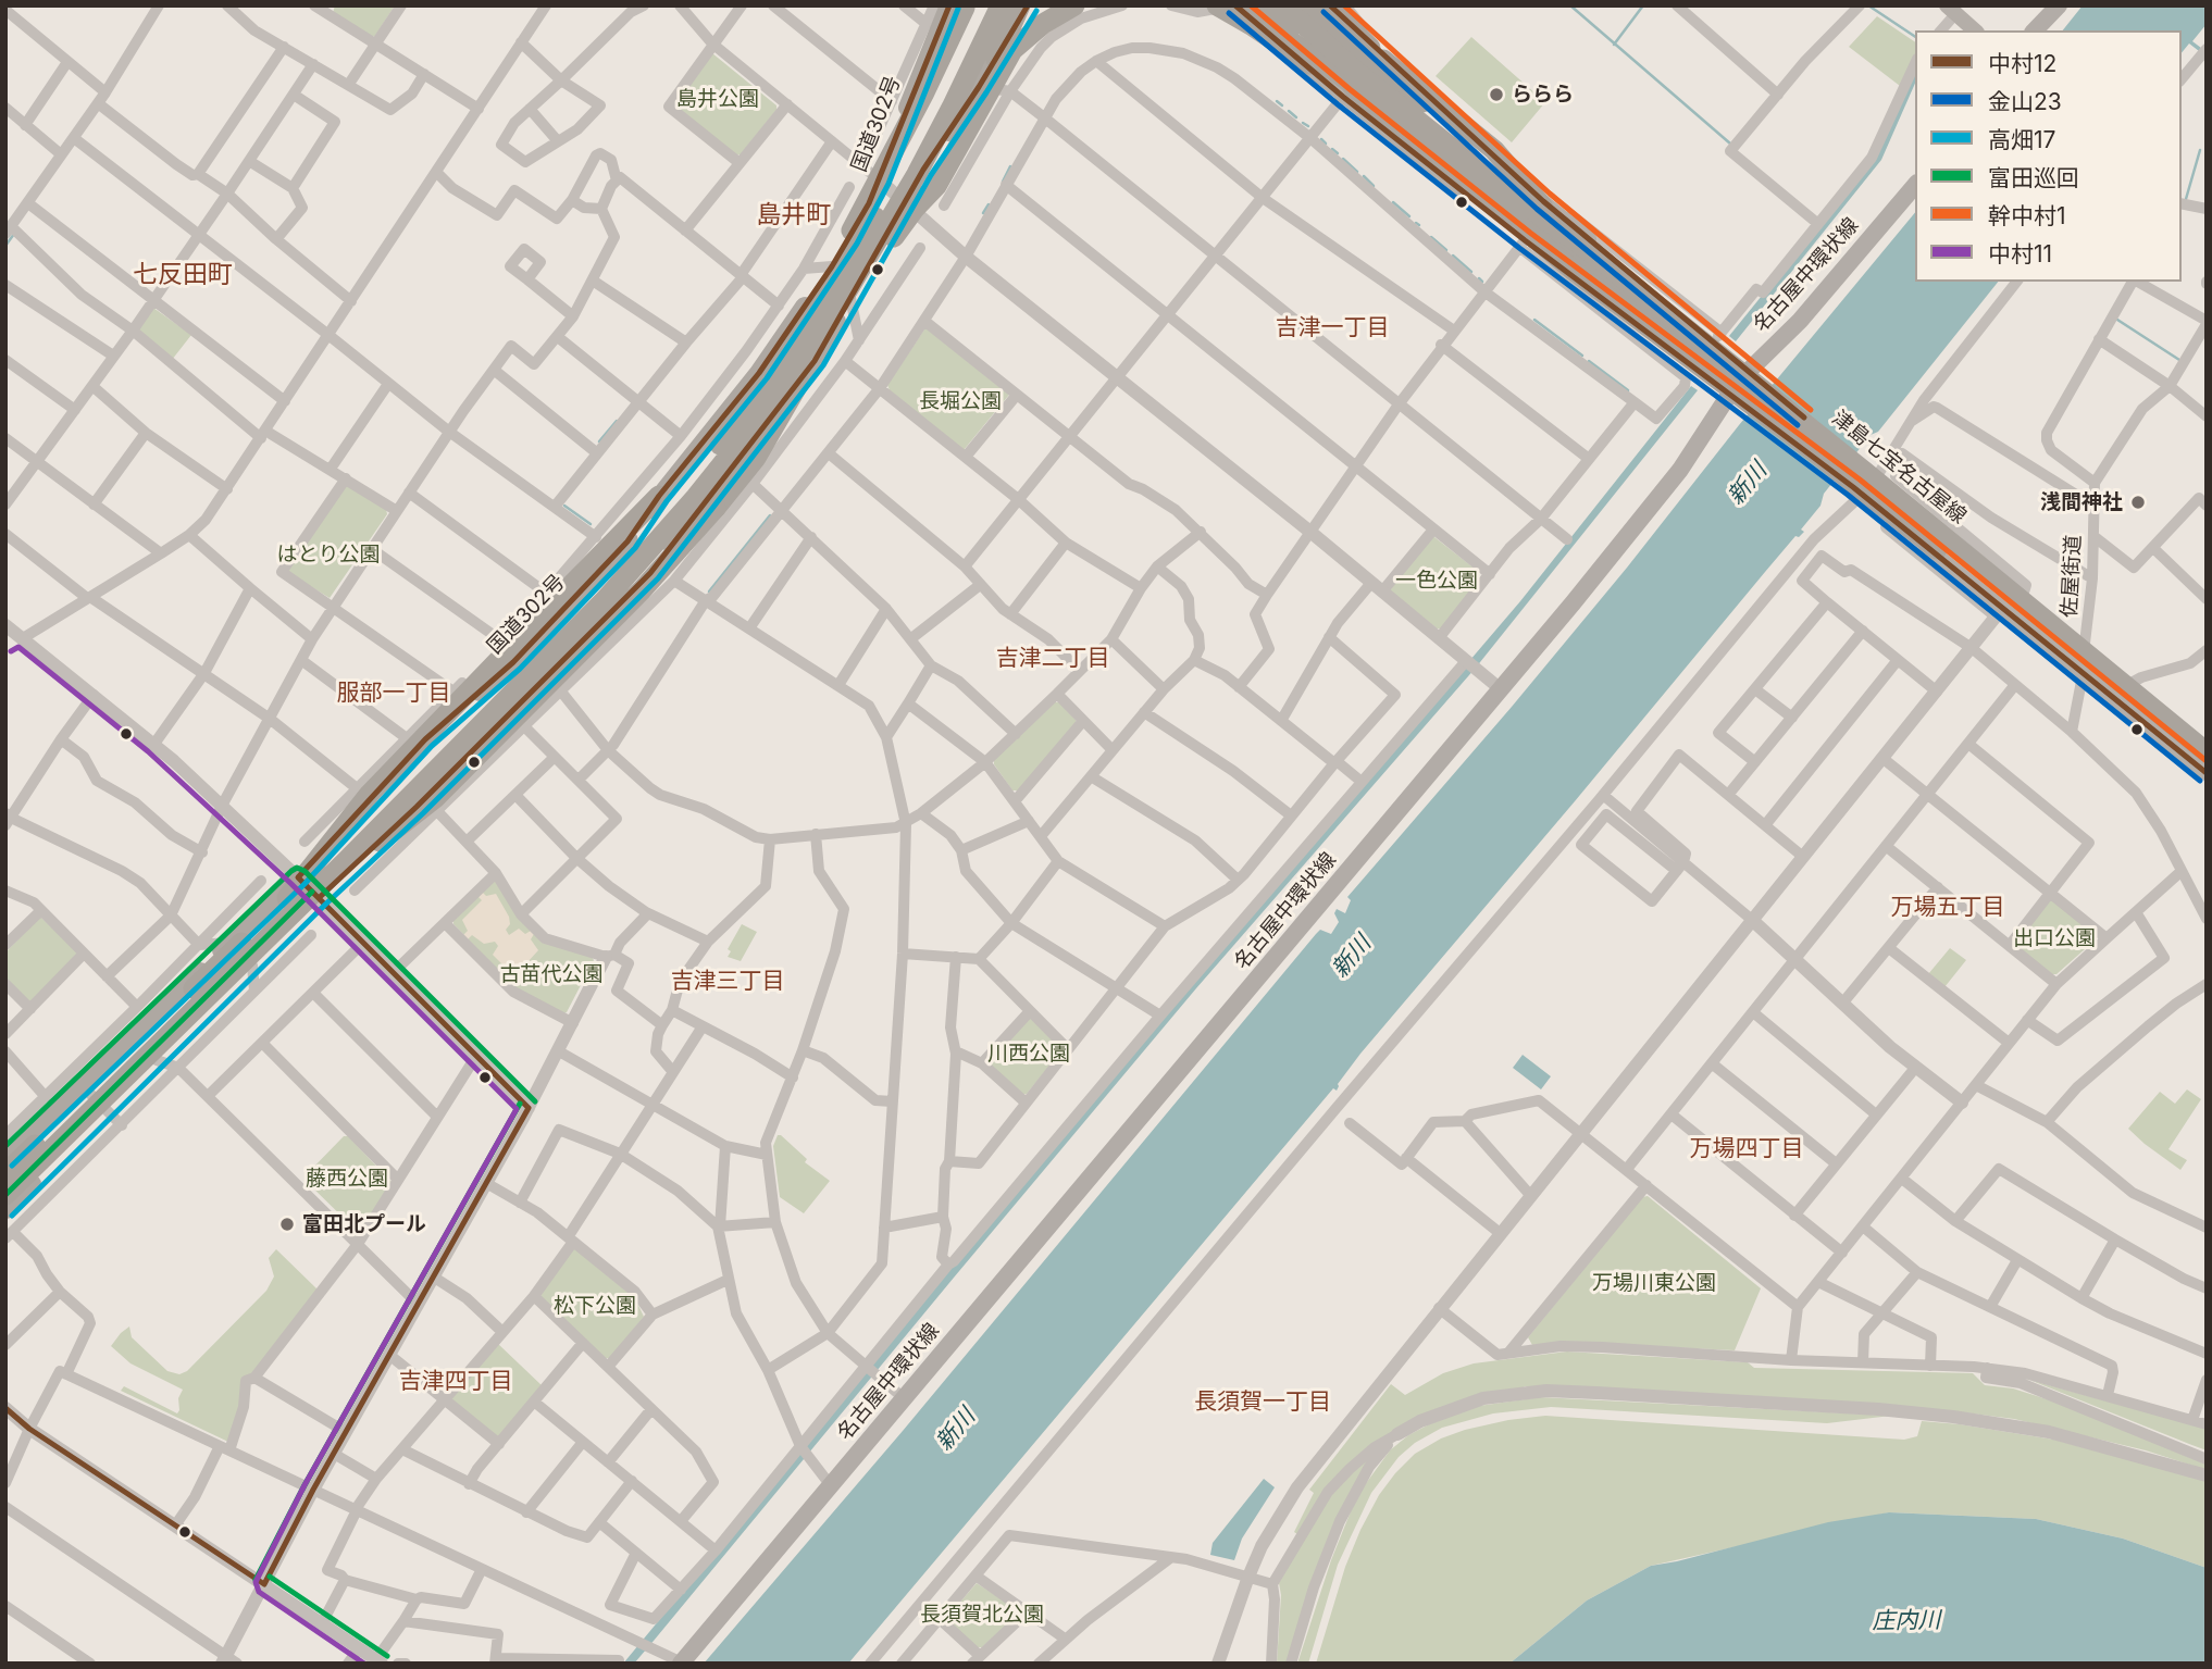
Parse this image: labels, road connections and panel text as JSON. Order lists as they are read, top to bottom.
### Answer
{
  "streets": {
    "highway": ["国道302号"],
    "main road": ["名古屋中環状線", "津島七宝名古屋線"],
    "street": ["佐屋街道"]
  },
  "crossings": [
    ["名古屋中環状線", "津島七宝名古屋線"],
    ["津島七宝名古屋線", "佐屋街道"]
  ],
  "districts": [
    "島井町",
    "七反田町",
    "吉津一丁目",
    "吉津二丁目",
    "服部一丁目",
    "万場五丁目",
    "吉津三丁目",
    "万場四丁目",
    "吉津四丁目",
    "長須賀一丁目"
  ],
  "water": ["新川", "庄内川"],
  "parks": [
    "島井公園",
    "長堀公園",
    "はとり公園",
    "一色公園",
    "出口公園",
    "古苗代公園",
    "川西公園",
    "藤西公園",
    "万場川東公園",
    "松下公園",
    "長須賀北公園"
  ],
  "places": ["ららら", "浅間神社", "富田北プール"],
  "lines": [
    "transit line 中村12",
    "transit line 幹中村1",
    "transit line 高畑17",
    "transit line 金山23",
    "transit line 中村11",
    "transit line 富田巡回"
  ],
  "legend": [
    "中村12",
    "金山23",
    "高畑17",
    "富田巡回",
    "幹中村1",
    "中村11"
  ]
}
